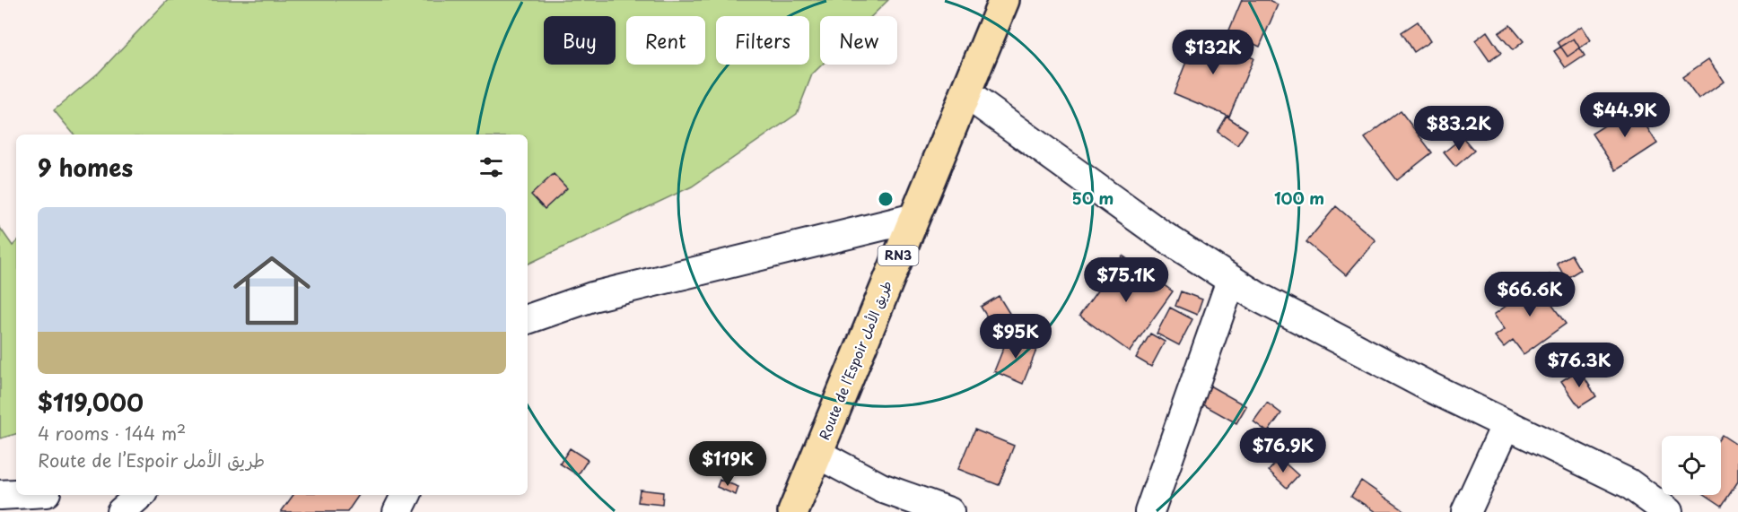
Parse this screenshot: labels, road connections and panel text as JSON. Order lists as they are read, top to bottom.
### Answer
{
  "streets": {
    "highway": ["RN3", "Route de l’Espoir طريق الأمل"]
  },
  "page": {
    "chip": [
      "Buy",
      "Rent",
      "Filters",
      "New"
    ],
    "price": [
      "$132K",
      "$44.9K",
      "$83.2K",
      "$75.1K",
      "$66.6K",
      "$95K",
      "$76.3K",
      "$76.9K",
      "$119K"
    ],
    "heading": "9 homes",
    "list": [
      {
        "name": "$119,000",
        "note": "4 rooms · 144 m² · Route de l’Espoir طريق الأمل"
      }
    ]
  },
  "rings": ["50 m", "100 m"]
}
